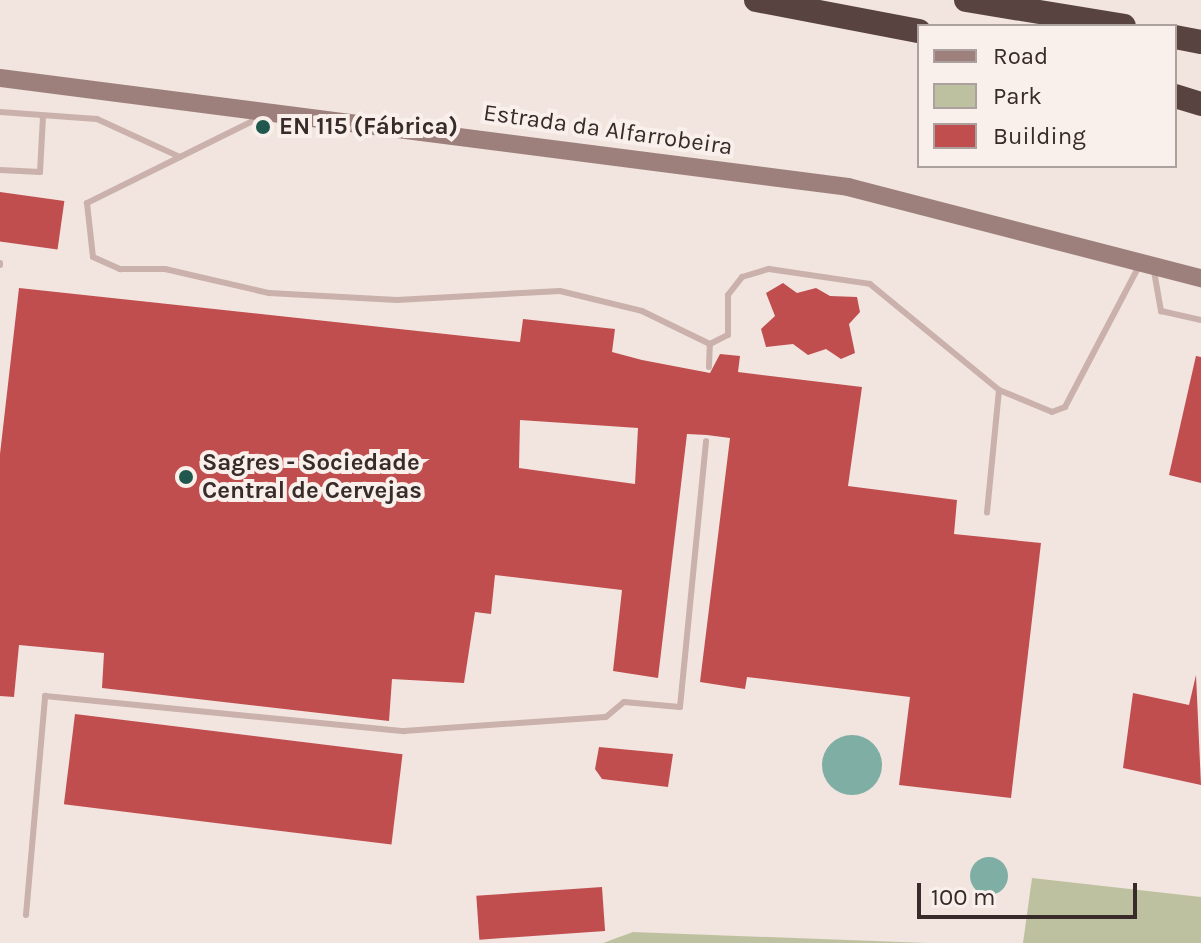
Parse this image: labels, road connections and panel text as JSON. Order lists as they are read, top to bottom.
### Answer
{
  "streets": {
    "main road": ["Estrada da Alfarrobeira"]
  },
  "places": ["EN 115 (Fábrica)", "Sagres - Sociedade Central de Cervejas"],
  "legend": ["Road", "Park", "Building"],
  "scale_bar": "100 m"
}
